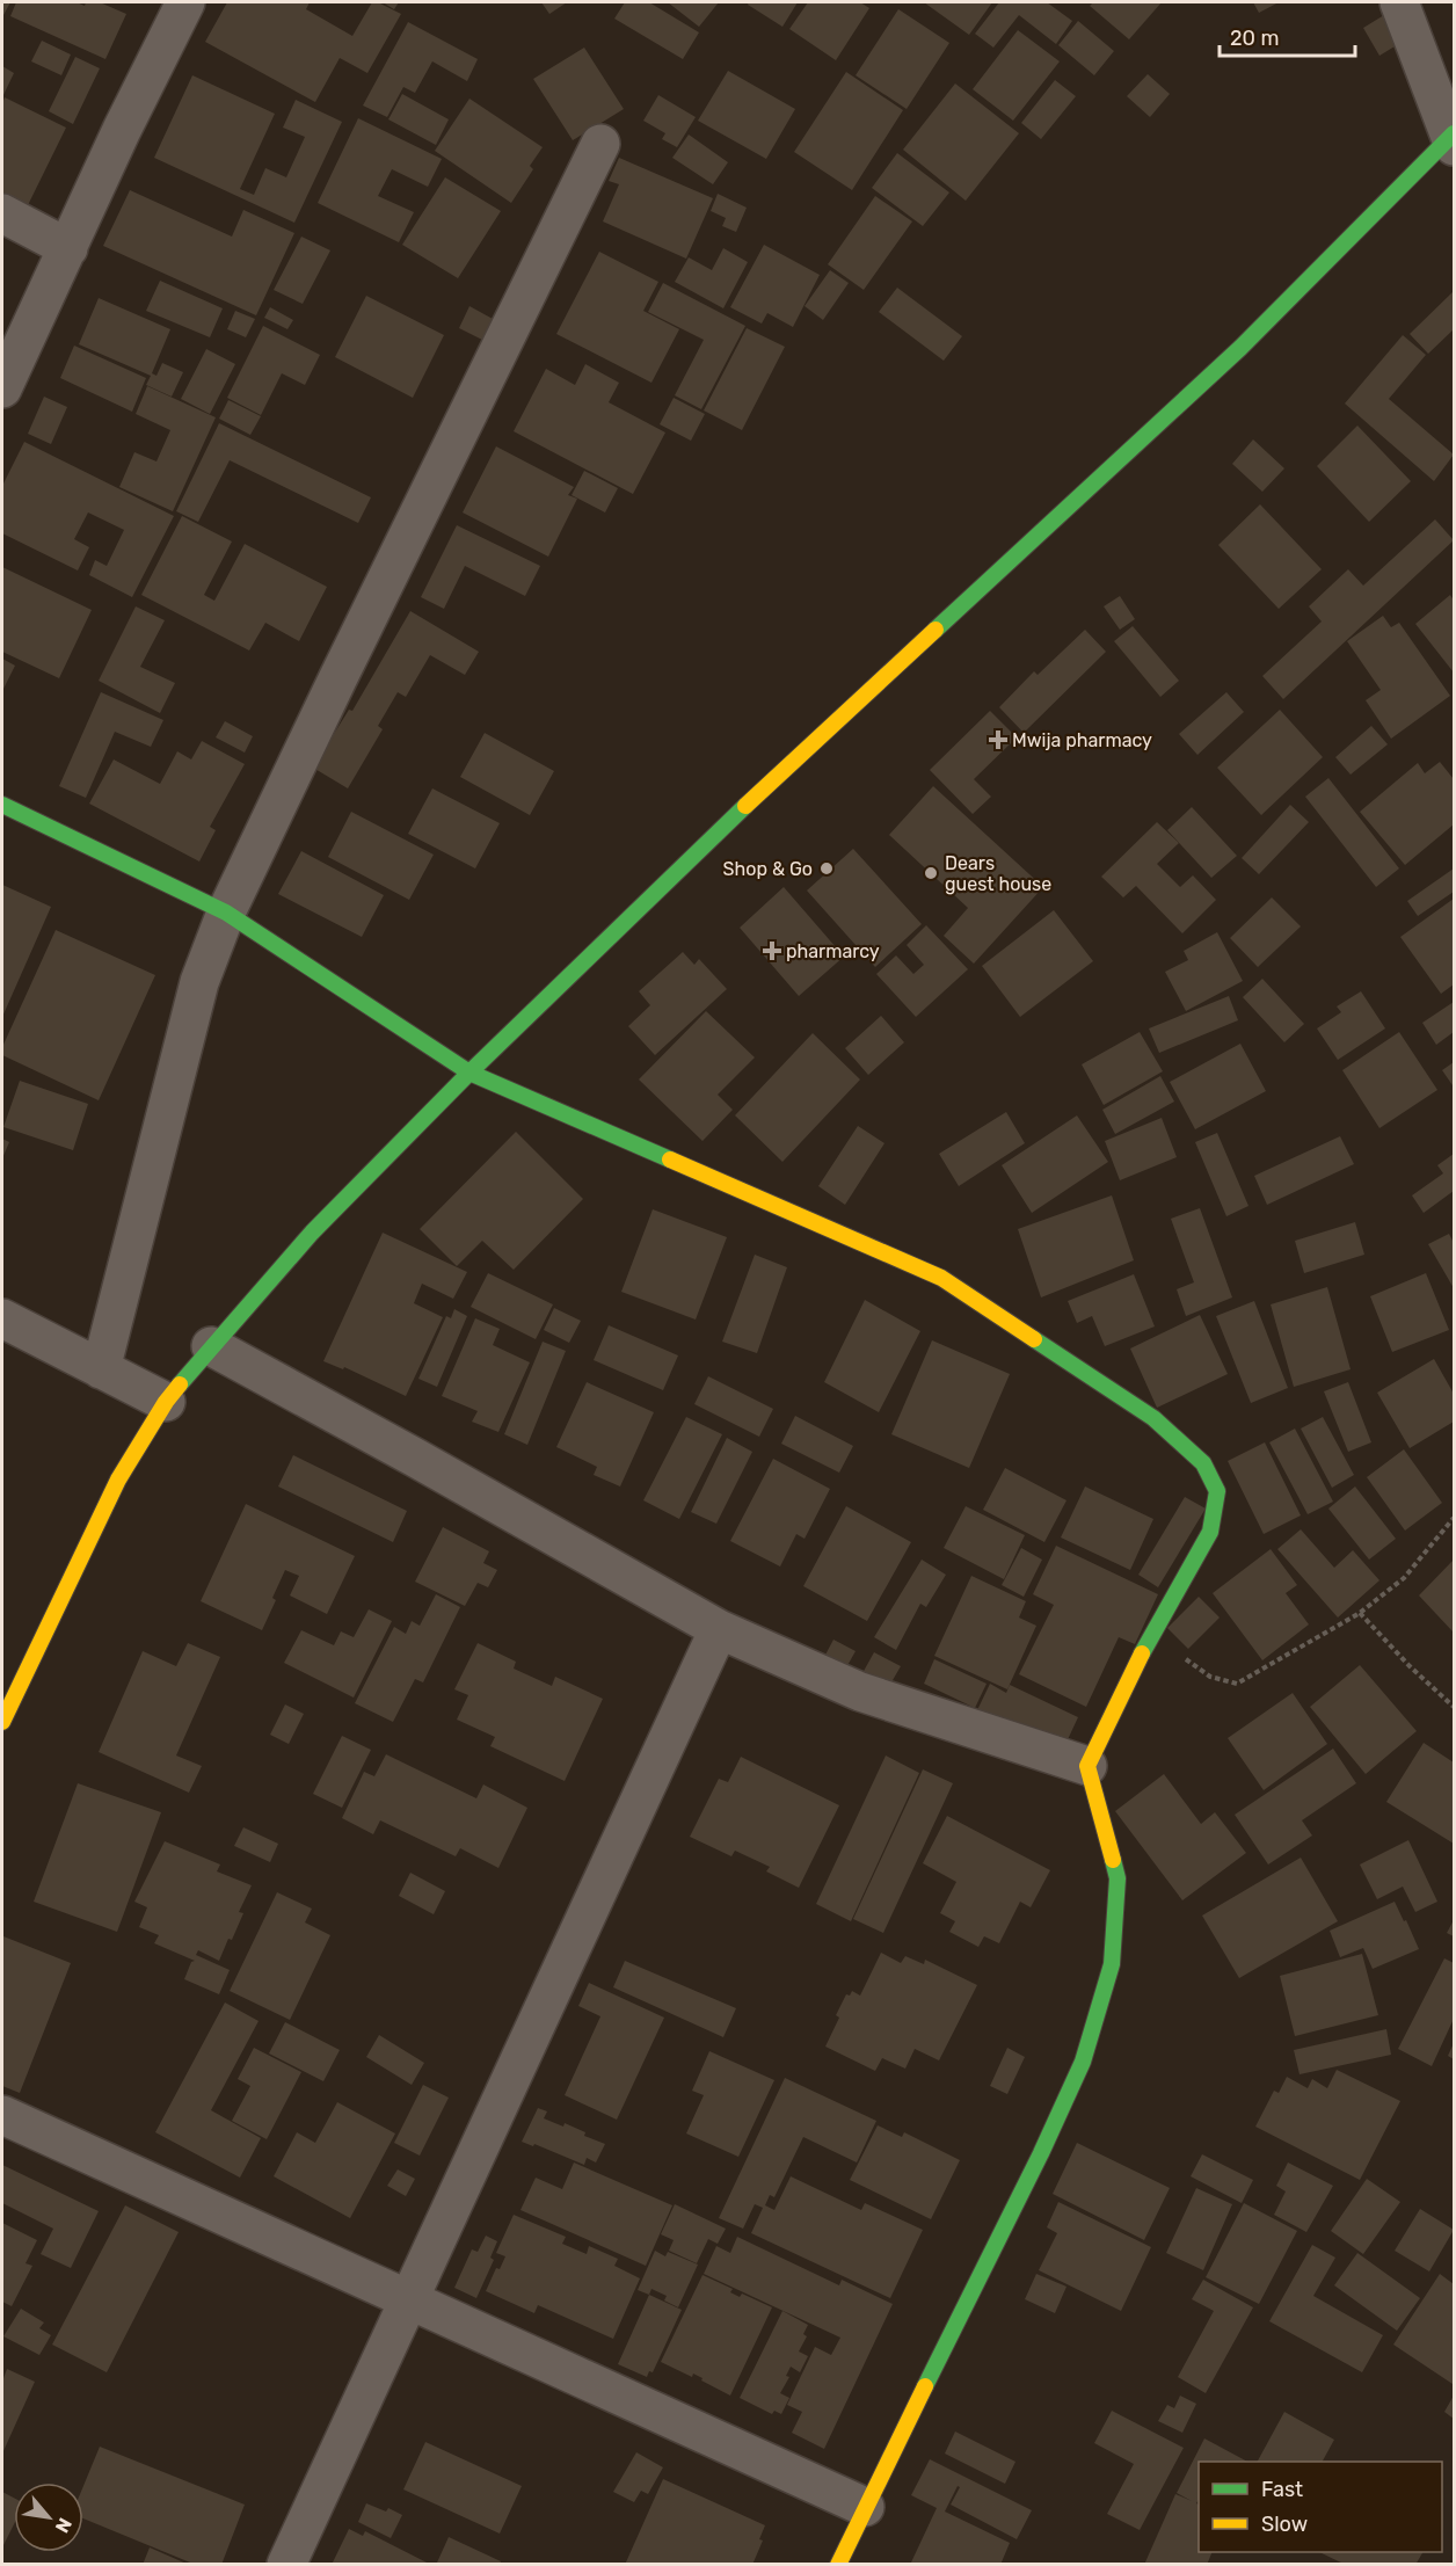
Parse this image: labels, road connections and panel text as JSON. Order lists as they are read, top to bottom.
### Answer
{
  "places": {
    "health": ["Mwija pharmacy", "pharmarcy"],
    "other": ["Shop & Go", "Dears guest house"]
  },
  "legend": ["Fast", "Slow"],
  "scale_bar": "20 m",
  "north": "bottom right"
}
